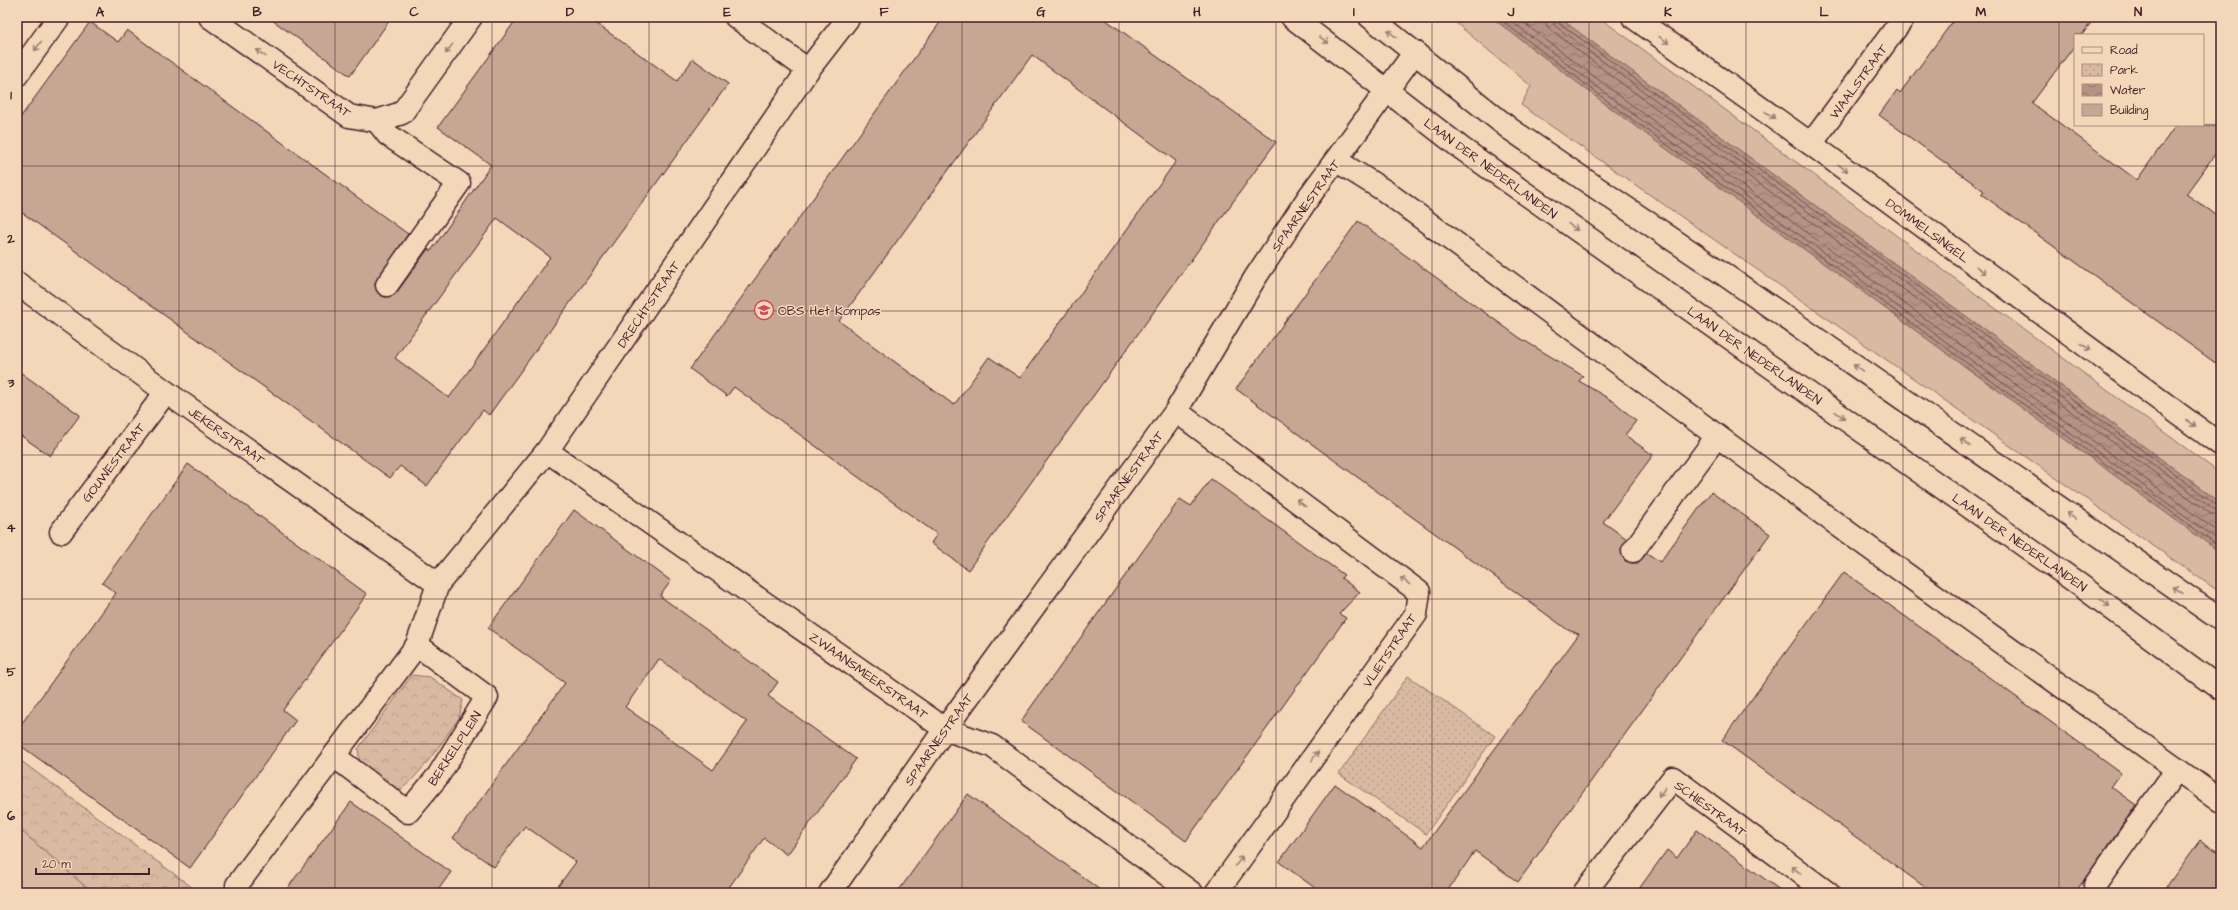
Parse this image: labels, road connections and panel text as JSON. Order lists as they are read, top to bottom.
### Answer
{
  "streets": {
    "street": [
      "WAALSTRAAT",
      "VECHTSTRAAT",
      "LAAN DER NEDERLANDEN",
      "SPAARNESTRAAT",
      "DOMMELSINGEL",
      "DRECHTSTRAAT",
      "JEKERSTRAAT",
      "GOUWESTRAAT",
      "VLIETSTRAAT",
      "ZWAANSMEERSTRAAT",
      "BERKELPLEIN",
      "SCHIESTRAAT"
    ]
  },
  "crossings": [
    ["WAALSTRAAT", "DOMMELSINGEL"],
    ["LAAN DER NEDERLANDEN", "SPAARNESTRAAT"],
    ["SPAARNESTRAAT", "VLIETSTRAAT"],
    ["SPAARNESTRAAT", "ZWAANSMEERSTRAAT"],
    ["DRECHTSTRAAT", "JEKERSTRAAT"],
    ["DRECHTSTRAAT", "ZWAANSMEERSTRAAT"],
    ["JEKERSTRAAT", "GOUWESTRAAT"]
  ],
  "places": {
    "school or university": ["OBS Het Kompas"]
  },
  "legend": [
    "Road",
    "Park",
    "Water",
    "Building"
  ],
  "scale_bar": "20 m",
  "grid": {
    "columns": [
      "A",
      "B",
      "C",
      "D",
      "E",
      "F",
      "G",
      "H",
      "I",
      "J",
      "K",
      "L",
      "M",
      "N"
    ],
    "rows": [
      "1",
      "2",
      "3",
      "4",
      "5",
      "6"
    ]
  }
}
